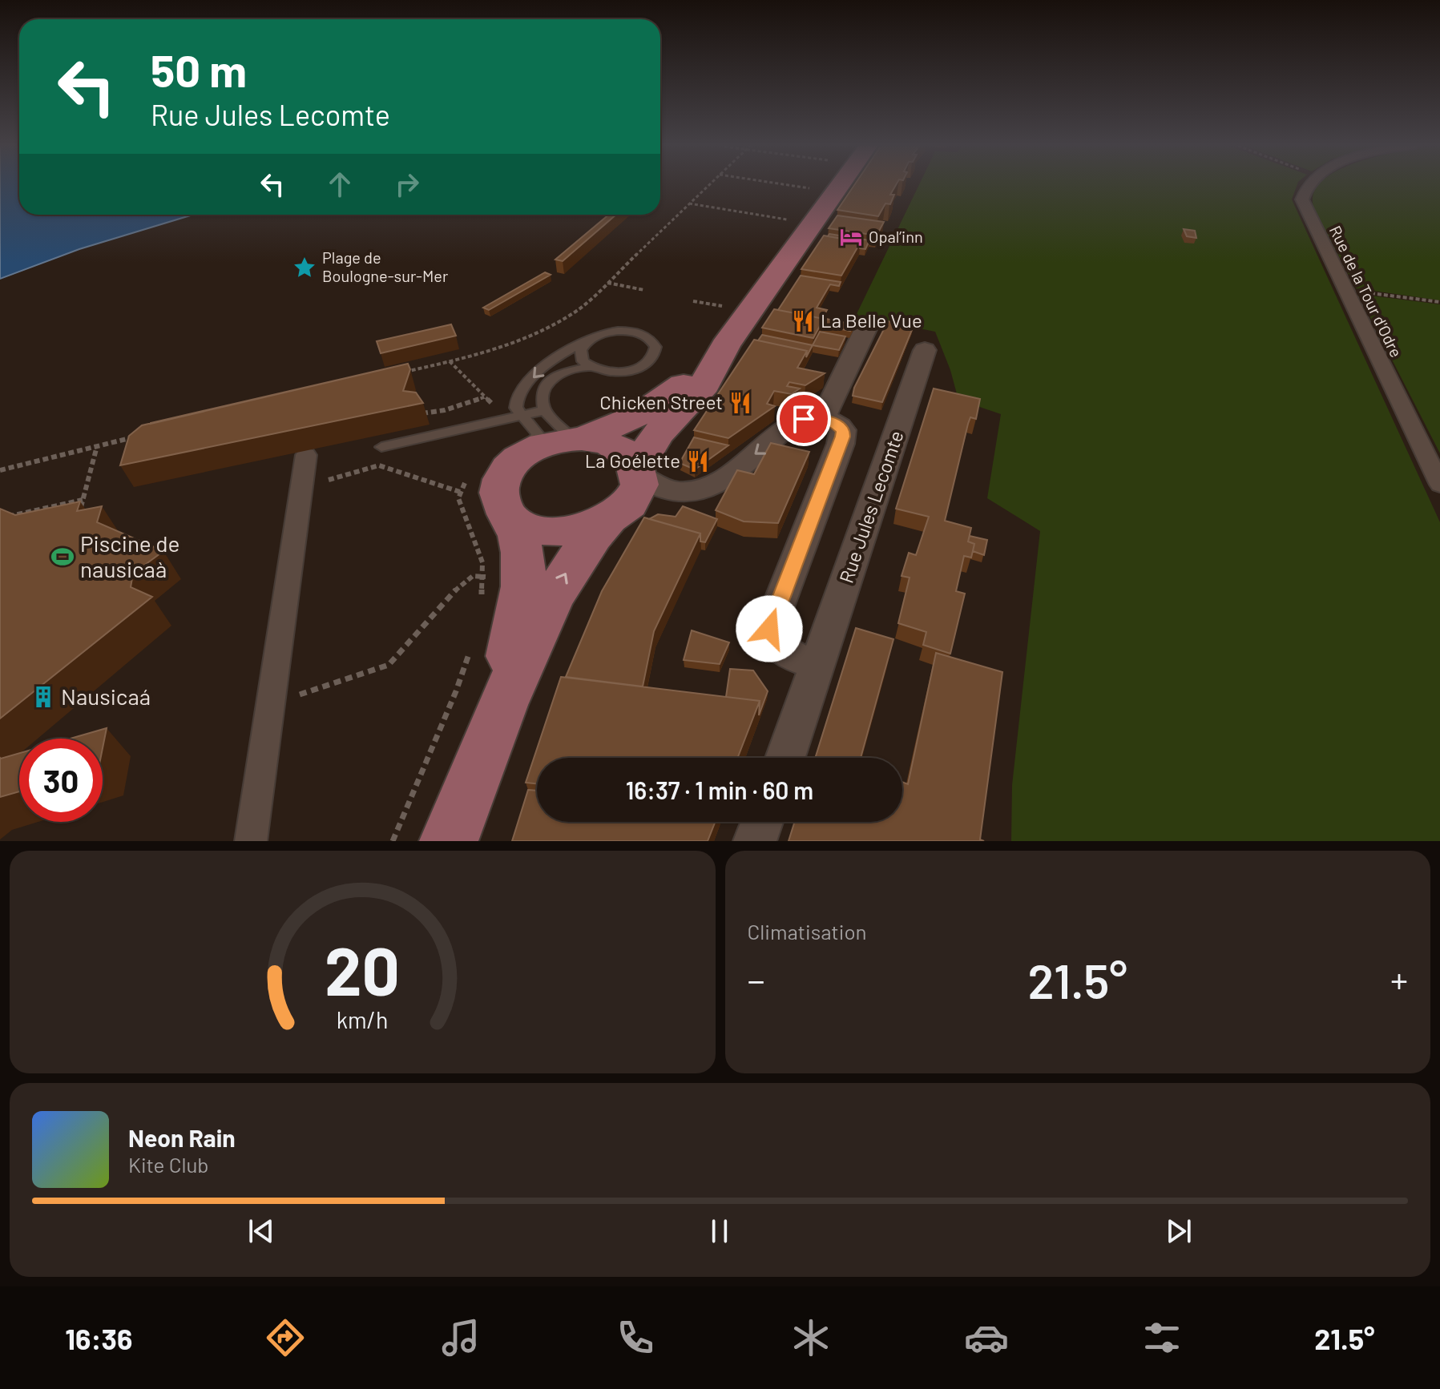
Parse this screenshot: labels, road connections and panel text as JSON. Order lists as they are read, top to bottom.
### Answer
{
  "streets": {
    "street": ["Rue de la Tour d'Odre", "Rue Jules Lecomte"]
  },
  "places": {
    "hotel": ["Opal’inn"],
    "place": ["Plage de Boulogne-sur-Mer"],
    "restaurant": ["La Belle Vue", "Chicken Street", "La Goélette"],
    "sports": ["Piscine de nausicaà"],
    "building": ["Nausicaá"]
  },
  "page": {
    "turn": ["50 m", "Rue Jules Lecomte"],
    "limit": "30",
    "trip": "16:37 · 1 min · 60 m",
    "tile": "Climatisation",
    "heat": ["−", "21.5°", "+"],
    "song": ["Neon Rain", "Kite Club"],
    "tabs": ["16:36", "21.5°"],
    "gauge": ["20", "km/h"]
  }
}
